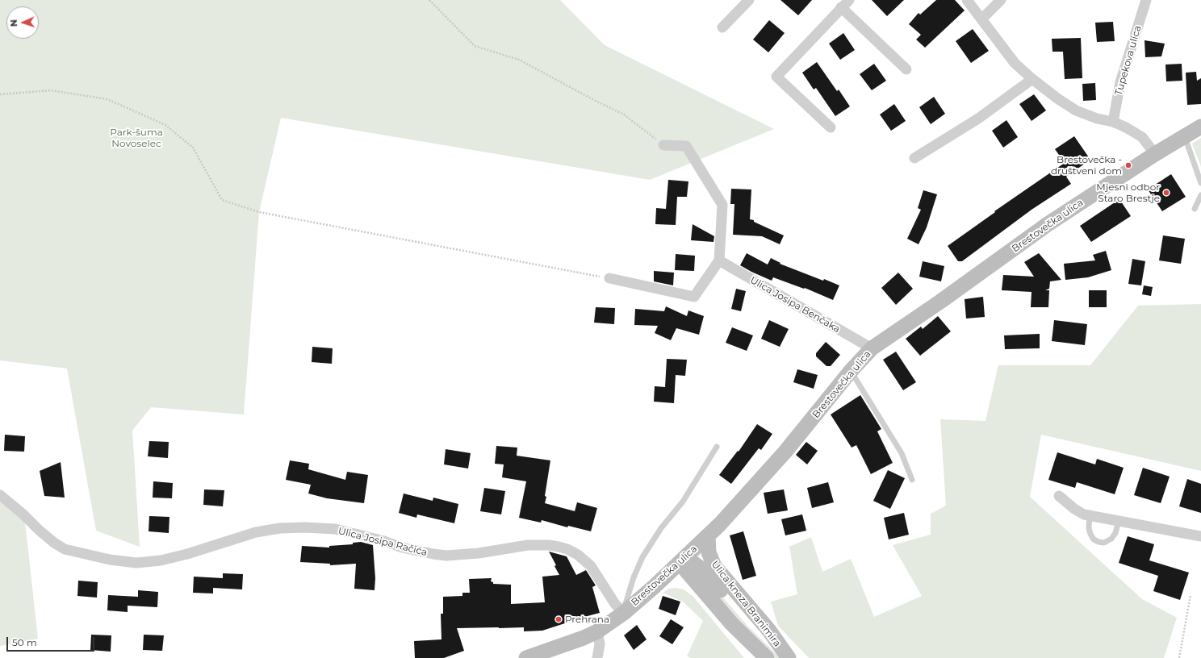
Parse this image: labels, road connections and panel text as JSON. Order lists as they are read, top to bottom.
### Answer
{
  "streets": {
    "street": [
      "Tupekova ulica",
      "Brestovečka ulica",
      "Ulica Josipa Benčaka",
      "Ulica Josipa Račića",
      "Ulica kneza Branimira"
    ]
  },
  "crossings": [
    ["Brestovečka ulica", "Ulica Josipa Benčaka"],
    ["Brestovečka ulica", "Ulica Josipa Račića"],
    ["Brestovečka ulica", "Ulica kneza Branimira"]
  ],
  "parks": ["Park-šuma Novoselec"],
  "places": ["Brestovečka - društveni dom", "Mjesni odbor Staro Brestje", "Prehrana"],
  "scale_bar": "50 m",
  "north": "left"
}
